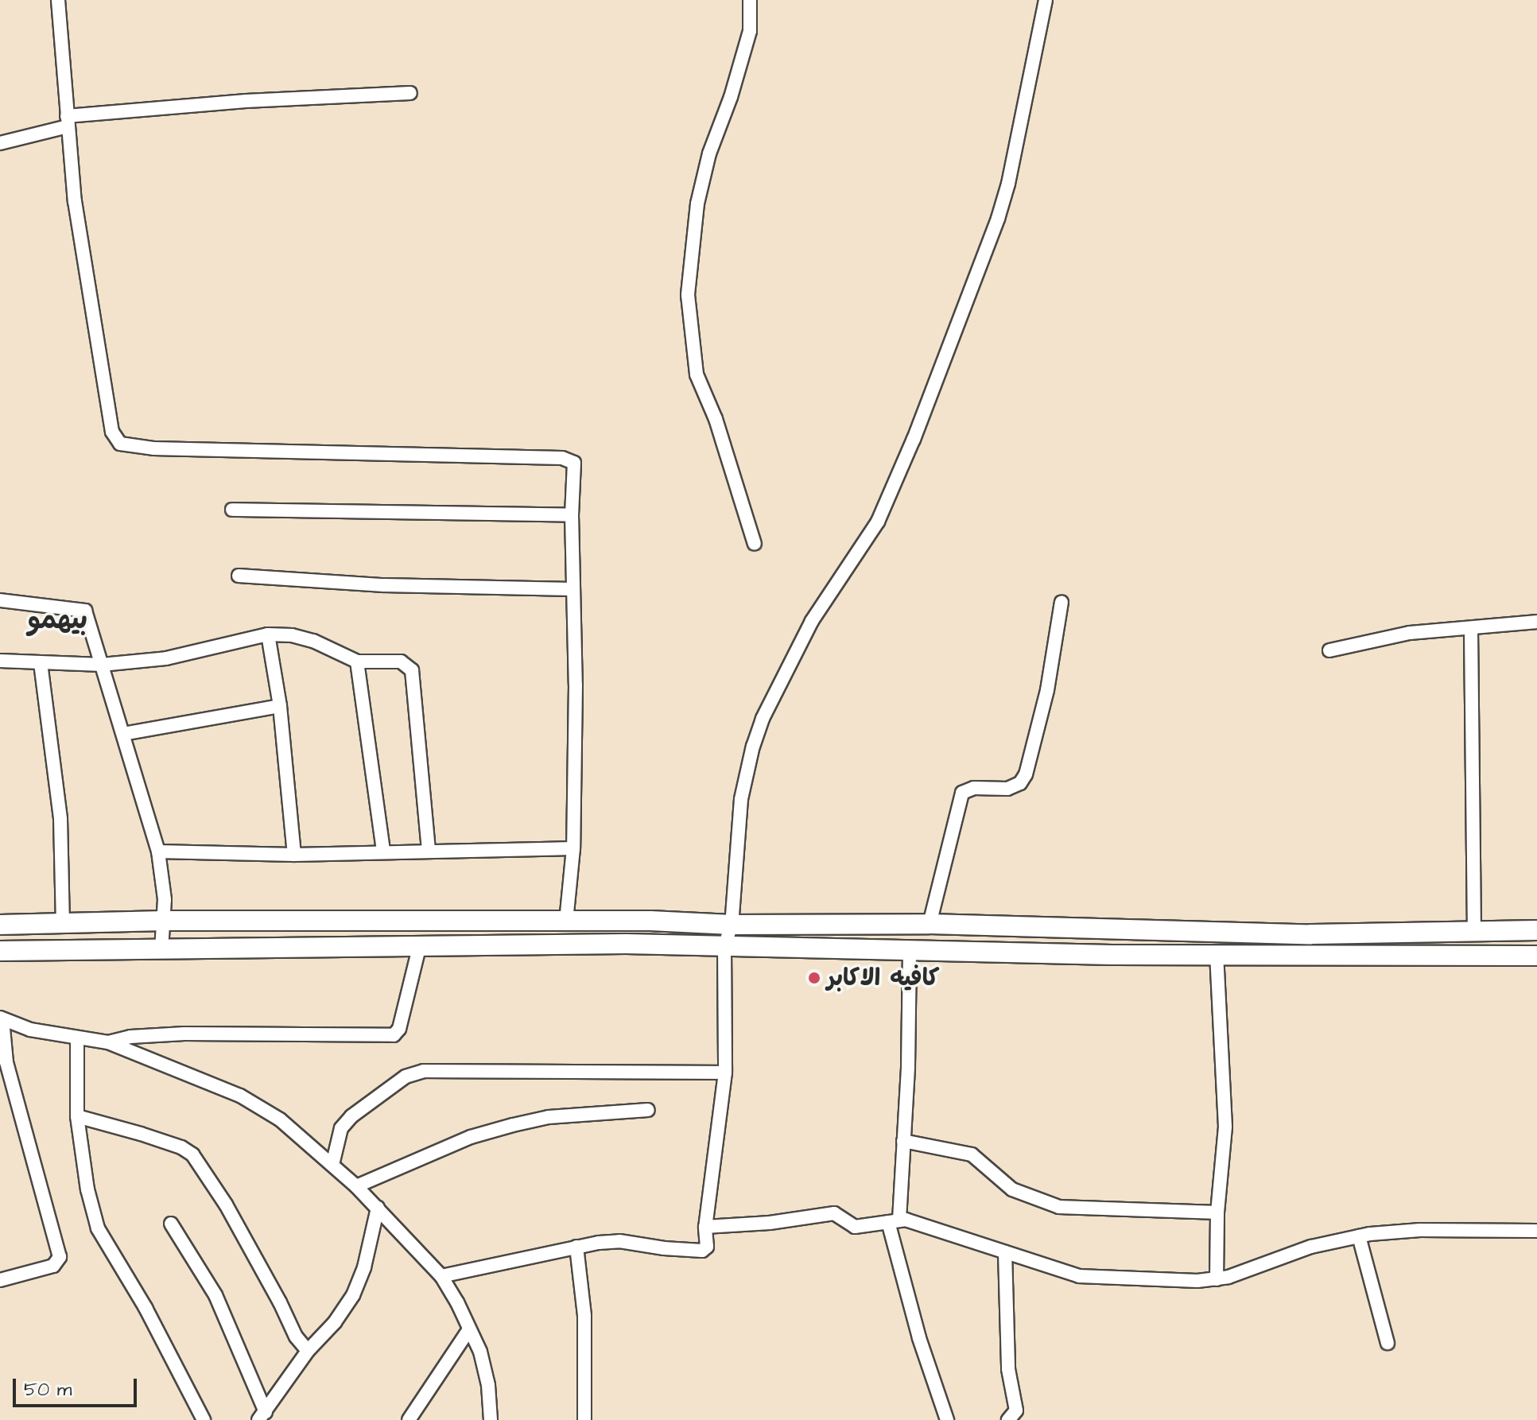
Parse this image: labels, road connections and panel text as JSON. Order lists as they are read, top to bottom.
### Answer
{
  "districts": ["بيهمو"],
  "places": ["كافيه الاكابر"],
  "scale_bar": "50 m"
}
